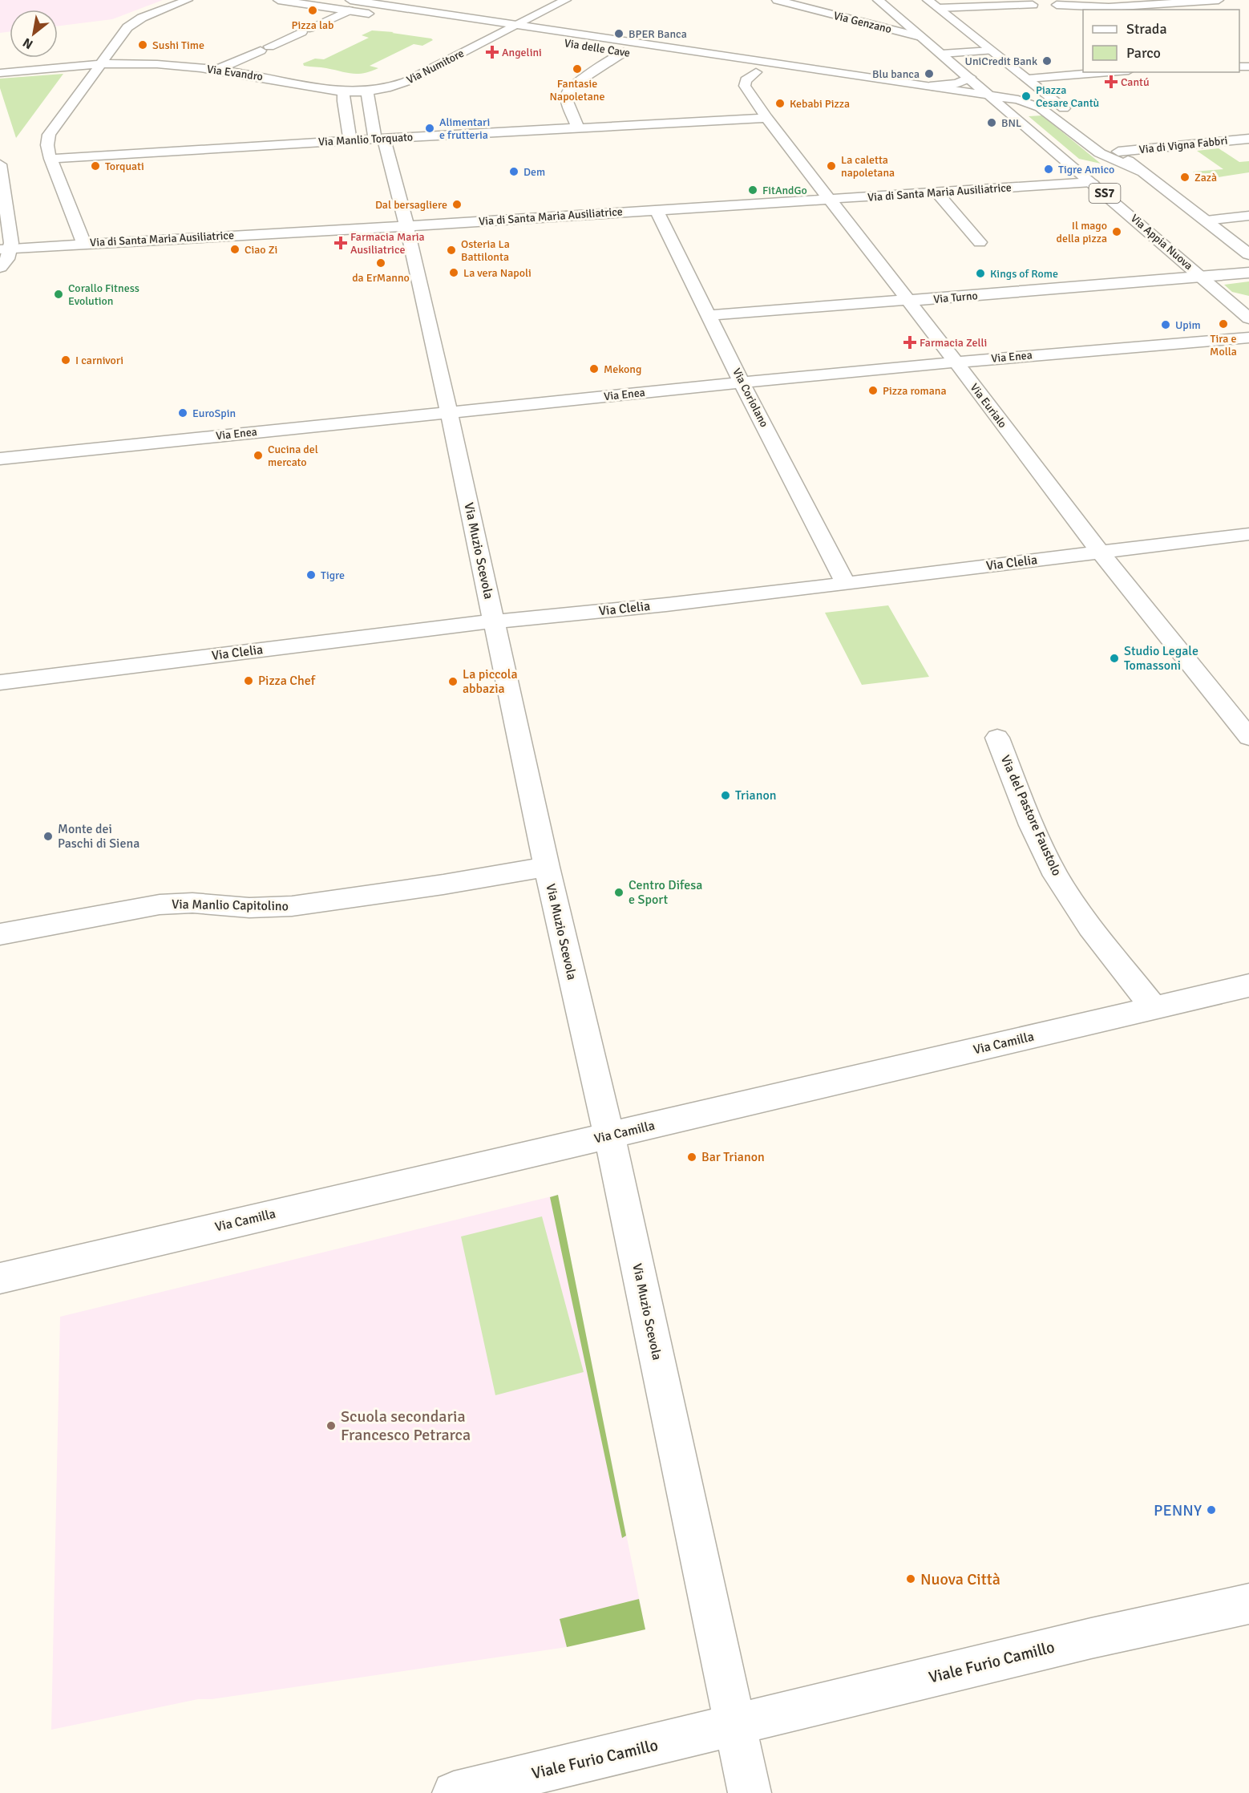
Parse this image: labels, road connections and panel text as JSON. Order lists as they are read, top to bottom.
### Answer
{
  "streets": {
    "street": [
      "Via Genzano",
      "Via delle Cave",
      "Via Numitore",
      "Via Evandro",
      "Via Manlio Torquato",
      "Via di Vigna Fabbri",
      "Via di Santa Maria Ausiliatrice",
      "SS7",
      "Via Appia Nuova",
      "Via Turno",
      "Via Enea",
      "Via Coriolano",
      "Via Eurialo",
      "Via Muzio Scevola",
      "Via Clelia",
      "Via del Pastore Faustolo",
      "Via Manlio Capitolino",
      "Via Camilla",
      "Viale Furio Camillo"
    ]
  },
  "crossings": [
    ["Via Genzano", "Via Appia Nuova"],
    ["Via delle Cave", "Via Numitore"],
    ["Via delle Cave", "Via Manlio Torquato"],
    ["Via delle Cave", "Via Appia Nuova"],
    ["Via Numitore", "Via Evandro"],
    ["Via Numitore", "Via Muzio Scevola"],
    ["Via Evandro", "Via Muzio Scevola"],
    ["Via Manlio Torquato", "Via Eurialo"],
    ["Via Manlio Torquato", "Via Muzio Scevola"],
    ["Via di Santa Maria Ausiliatrice", "Via Appia Nuova"],
    ["Via di Santa Maria Ausiliatrice", "Via Coriolano"],
    ["Via di Santa Maria Ausiliatrice", "Via Eurialo"],
    ["Via di Santa Maria Ausiliatrice", "Via Muzio Scevola"],
    ["Via Appia Nuova", "Via Turno"],
    ["Via Turno", "Via Coriolano"],
    ["Via Turno", "Via Eurialo"],
    ["Via Enea", "Via Coriolano"],
    ["Via Enea", "Via Eurialo"],
    ["Via Enea", "Via Muzio Scevola"],
    ["Via Coriolano", "Via Clelia"],
    ["Via Eurialo", "Via Clelia"],
    ["Via Muzio Scevola", "Via Clelia"],
    ["Via Muzio Scevola", "Via Manlio Capitolino"],
    ["Via Muzio Scevola", "Via Camilla"],
    ["Via Muzio Scevola", "Viale Furio Camillo"],
    ["Via del Pastore Faustolo", "Via Camilla"]
  ],
  "places": {
    "other": [
      "Pizza lab",
      "BPER Banca",
      "Sushi Time",
      "UniCredit Bank",
      "Fantasie Napoletane",
      "Blu banca",
      "Piazza Cesare Cantù",
      "Kebabi Pizza",
      "BNL",
      "Alimentari e frutteria",
      "Torquati",
      "La caletta napoletana",
      "Tigre Amico",
      "Dem",
      "Zazà",
      "FitAndGo",
      "Dal bersagliere",
      "Il mago della pizza",
      "Ciao Zi",
      "Osteria La Battilonta",
      "da ErManno",
      "La vera Napoli",
      "Kings of Rome",
      "Corallo Fitness Evolution",
      "Tira e Molla",
      "Upim",
      "I carnivori",
      "Mekong",
      "Pizza romana",
      "EuroSpin",
      "Cucina del mercato",
      "Tigre",
      "Studio Legale Tomassoni",
      "Pizza Chef",
      "La piccola abbazia",
      "Trianon",
      "Monte dei Paschi di Siena",
      "Centro Difesa e Sport",
      "Bar Trianon",
      "Scuola secondaria Francesco Petrarca",
      "PENNY",
      "Nuova Città"
    ],
    "health": [
      "Angelini",
      "Cantú",
      "Farmacia Maria Ausiliatrice",
      "Farmacia Zelli"
    ]
  },
  "legend": ["Strada", "Parco"],
  "north": "bottom left"
}
